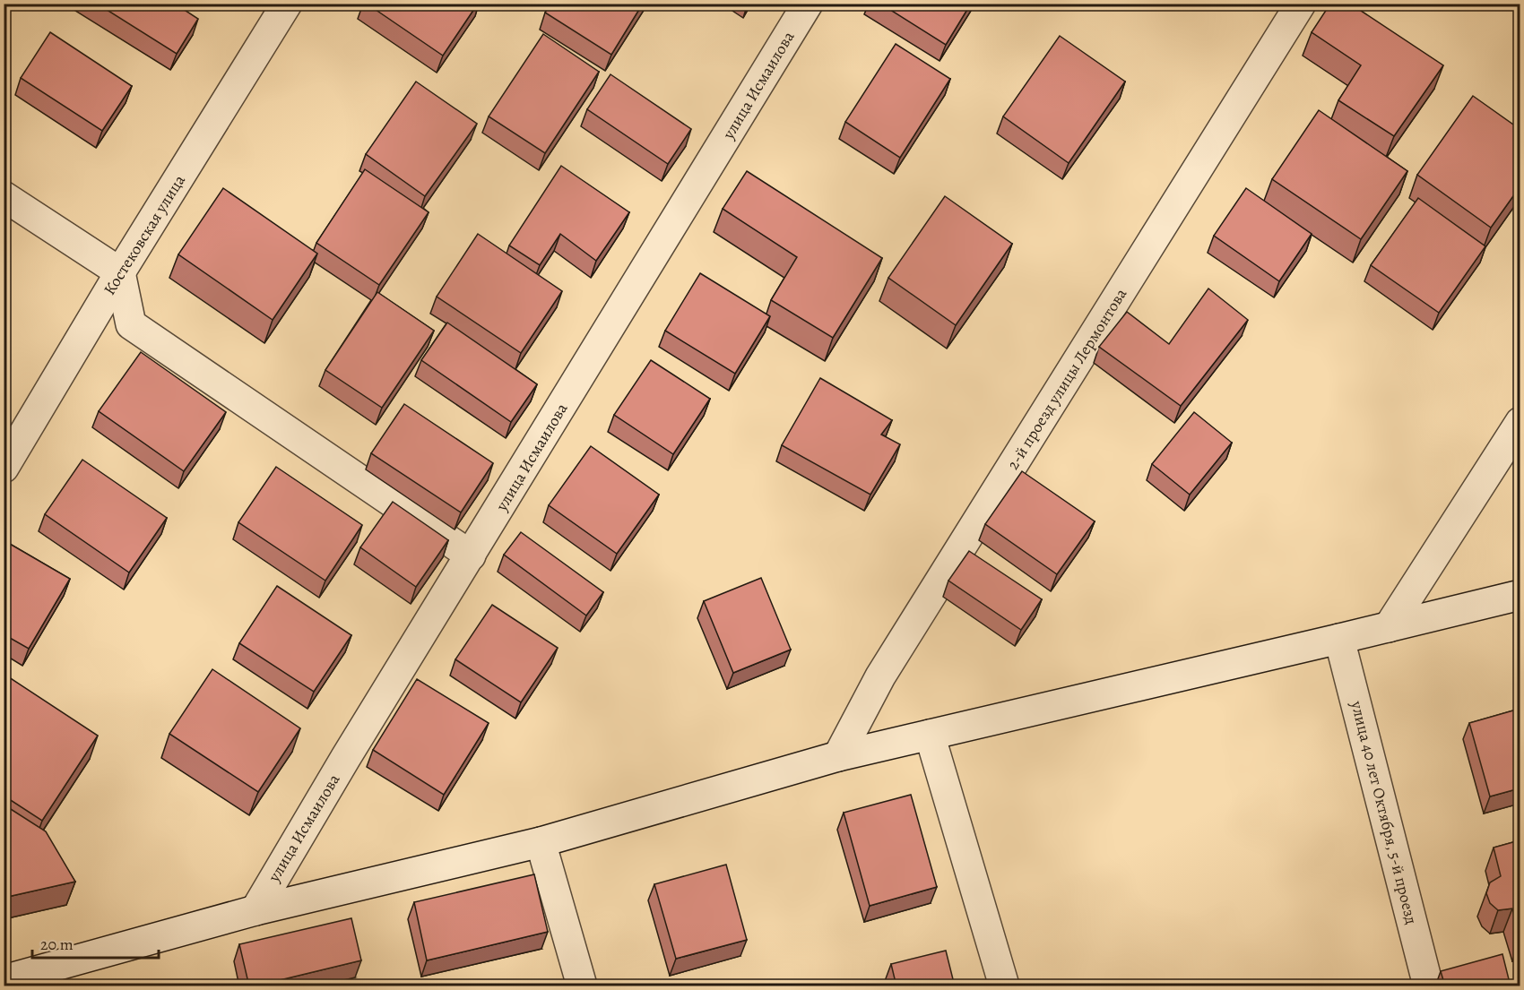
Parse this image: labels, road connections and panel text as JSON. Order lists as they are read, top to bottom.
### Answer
{
  "streets": {
    "street": [
      "улица Исмаилова",
      "Костековская улица",
      "2-й проезд улицы Лермонтова",
      "улица 40 лет Октября, 5-й проезд"
    ]
  },
  "scale_bar": "20 m"
}
